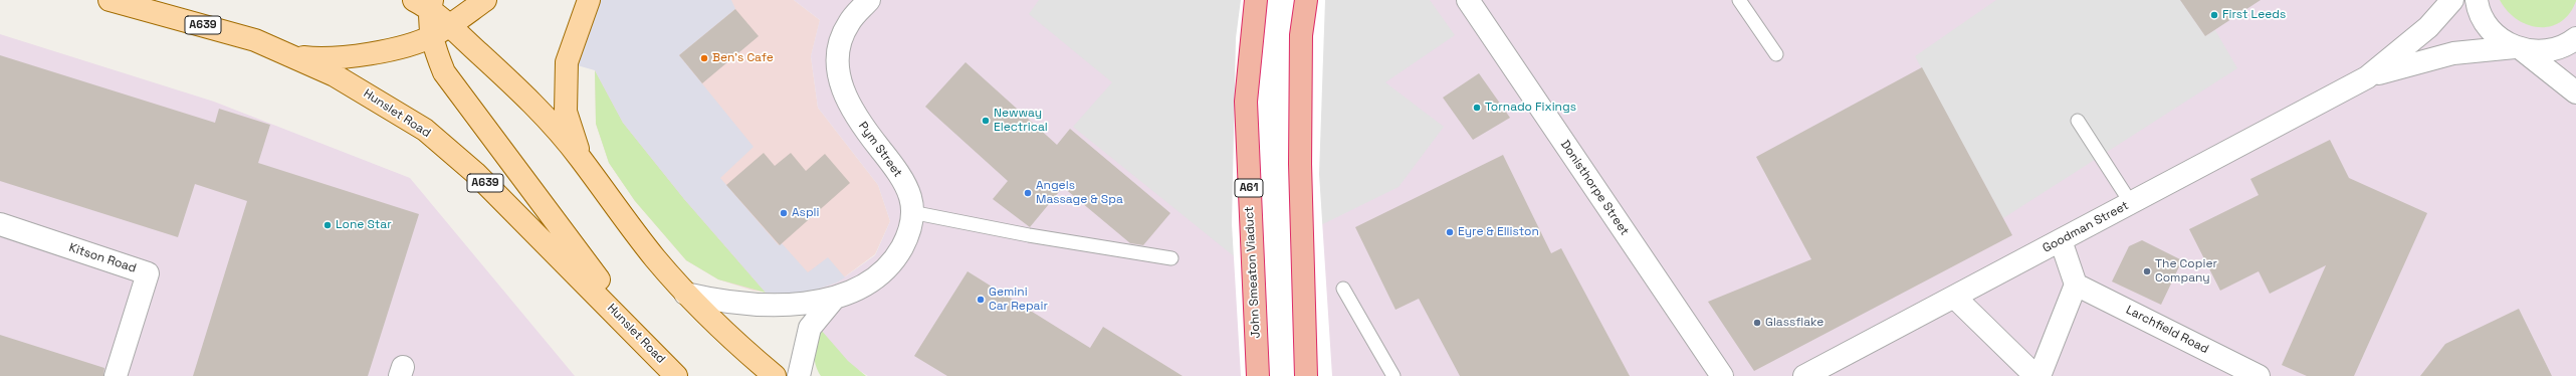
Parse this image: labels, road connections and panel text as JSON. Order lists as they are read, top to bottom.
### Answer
{
  "streets": {
    "highway": ["A61", "John Smeaton Viaduct"],
    "main road": ["A639", "Hunslet Road"],
    "street": [
      "Pym Street",
      "Donisthorpe Street",
      "Goodman Street",
      "Kitson Road",
      "Larchfield Road"
    ]
  },
  "places": [
    "First Leeds",
    "Ben's Cafe",
    "Tornado Fixings",
    "Newway Electrical",
    "Angels Massage & Spa",
    "Aspli",
    "Lone Star",
    "Eyre & Elliston",
    "The Copier Company",
    "Gemini Car Repair",
    "Glassflake"
  ]
}
